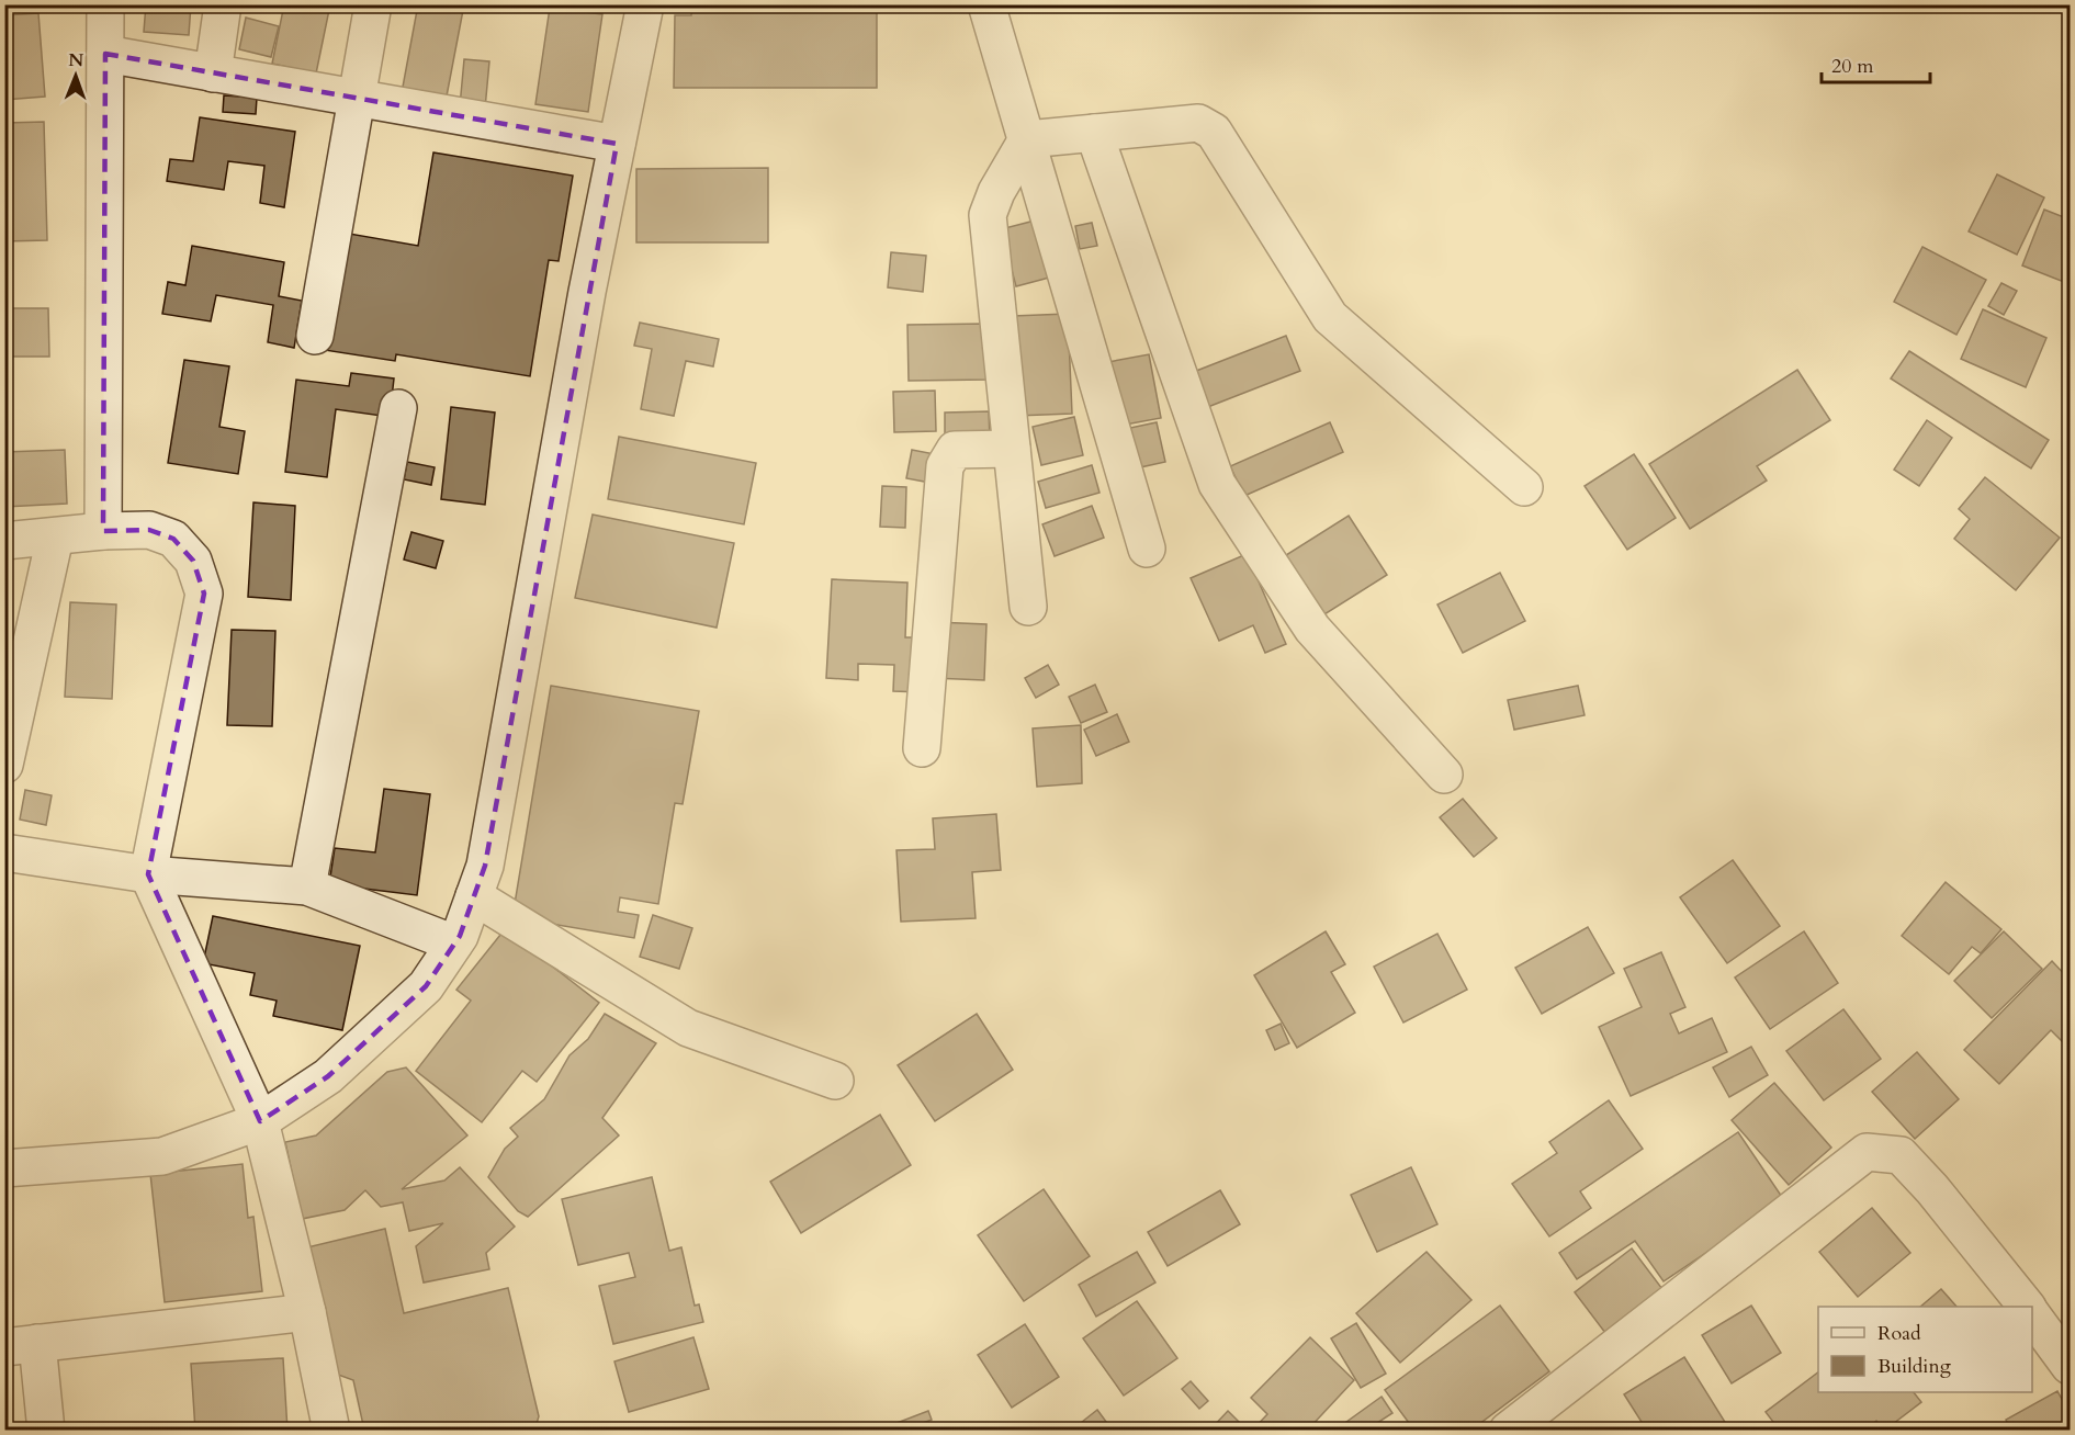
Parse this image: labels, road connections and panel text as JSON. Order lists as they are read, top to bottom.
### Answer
{
  "legend": ["Road", "Building"],
  "scale_bar": "20 m",
  "north": "top"
}
